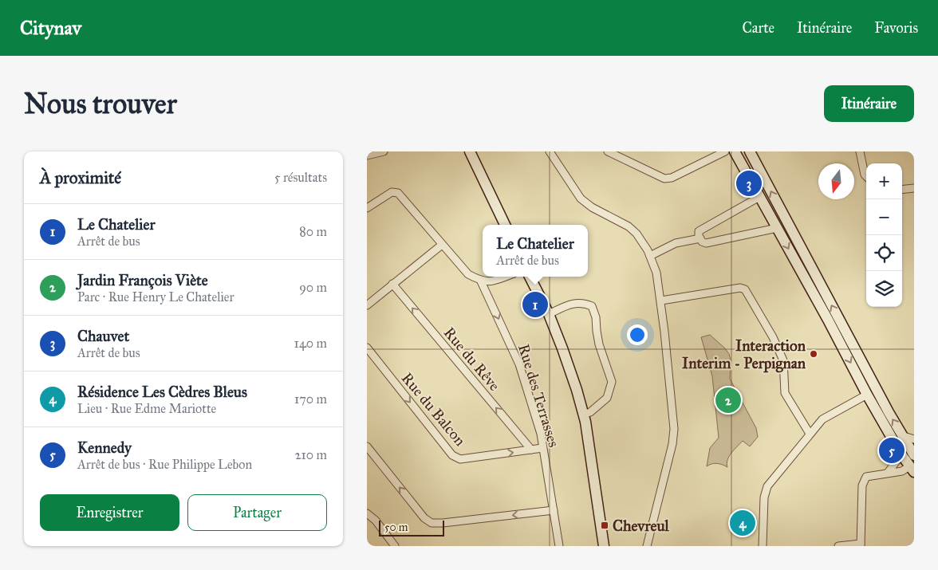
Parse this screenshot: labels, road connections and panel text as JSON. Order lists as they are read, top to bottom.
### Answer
{
  "streets": {
    "street": ["Rue du Rêve", "Rue des Terrasses", "Rue du Balcon"]
  },
  "crossings": [
    ["Rue du Rêve", "Rue du Balcon"],
    ["Rue des Terrasses", "Rue du Balcon"]
  ],
  "one_way": ["Rue du Rêve", "Rue des Terrasses", "Rue du Balcon"],
  "places": {
    "other": ["Interaction Interim - Perpignan"],
    "transit": ["Chevreul"]
  },
  "scale_bar": "50 m",
  "north": "bottom",
  "page": {
    "header": "Citynav",
    "nav": ["Carte", "Itinéraire", "Favoris"],
    "buttons": [
      "Itinéraire",
      ["Enregistrer", "Partager"]
    ],
    "title": "Nous trouver",
    "heading": ["À proximité", "5 résultats"],
    "map_buttons": ["+", "−"],
    "pins": [
      "3",
      "1",
      "2",
      "5",
      "4"
    ],
    "list": [
      {
        "mark": "1",
        "name": "Le Chatelier",
        "note": "Arrêt de bus",
        "value": "80 m"
      },
      {
        "mark": "2",
        "name": "Jardin François Viète",
        "note": "Parc · Rue Henry Le Chatelier",
        "value": "90 m"
      },
      {
        "mark": "3",
        "name": "Chauvet",
        "note": "Arrêt de bus",
        "value": "140 m"
      },
      {
        "mark": "4",
        "name": "Résidence Les Cèdres Bleus",
        "note": "Lieu · Rue Edme Mariotte",
        "value": "170 m"
      },
      {
        "mark": "5",
        "name": "Kennedy",
        "note": "Arrêt de bus · Rue Philippe Lebon",
        "value": "210 m"
      }
    ],
    "popup": ["Le Chatelier", "Arrêt de bus"],
    "scale": "50 m"
  }
}
